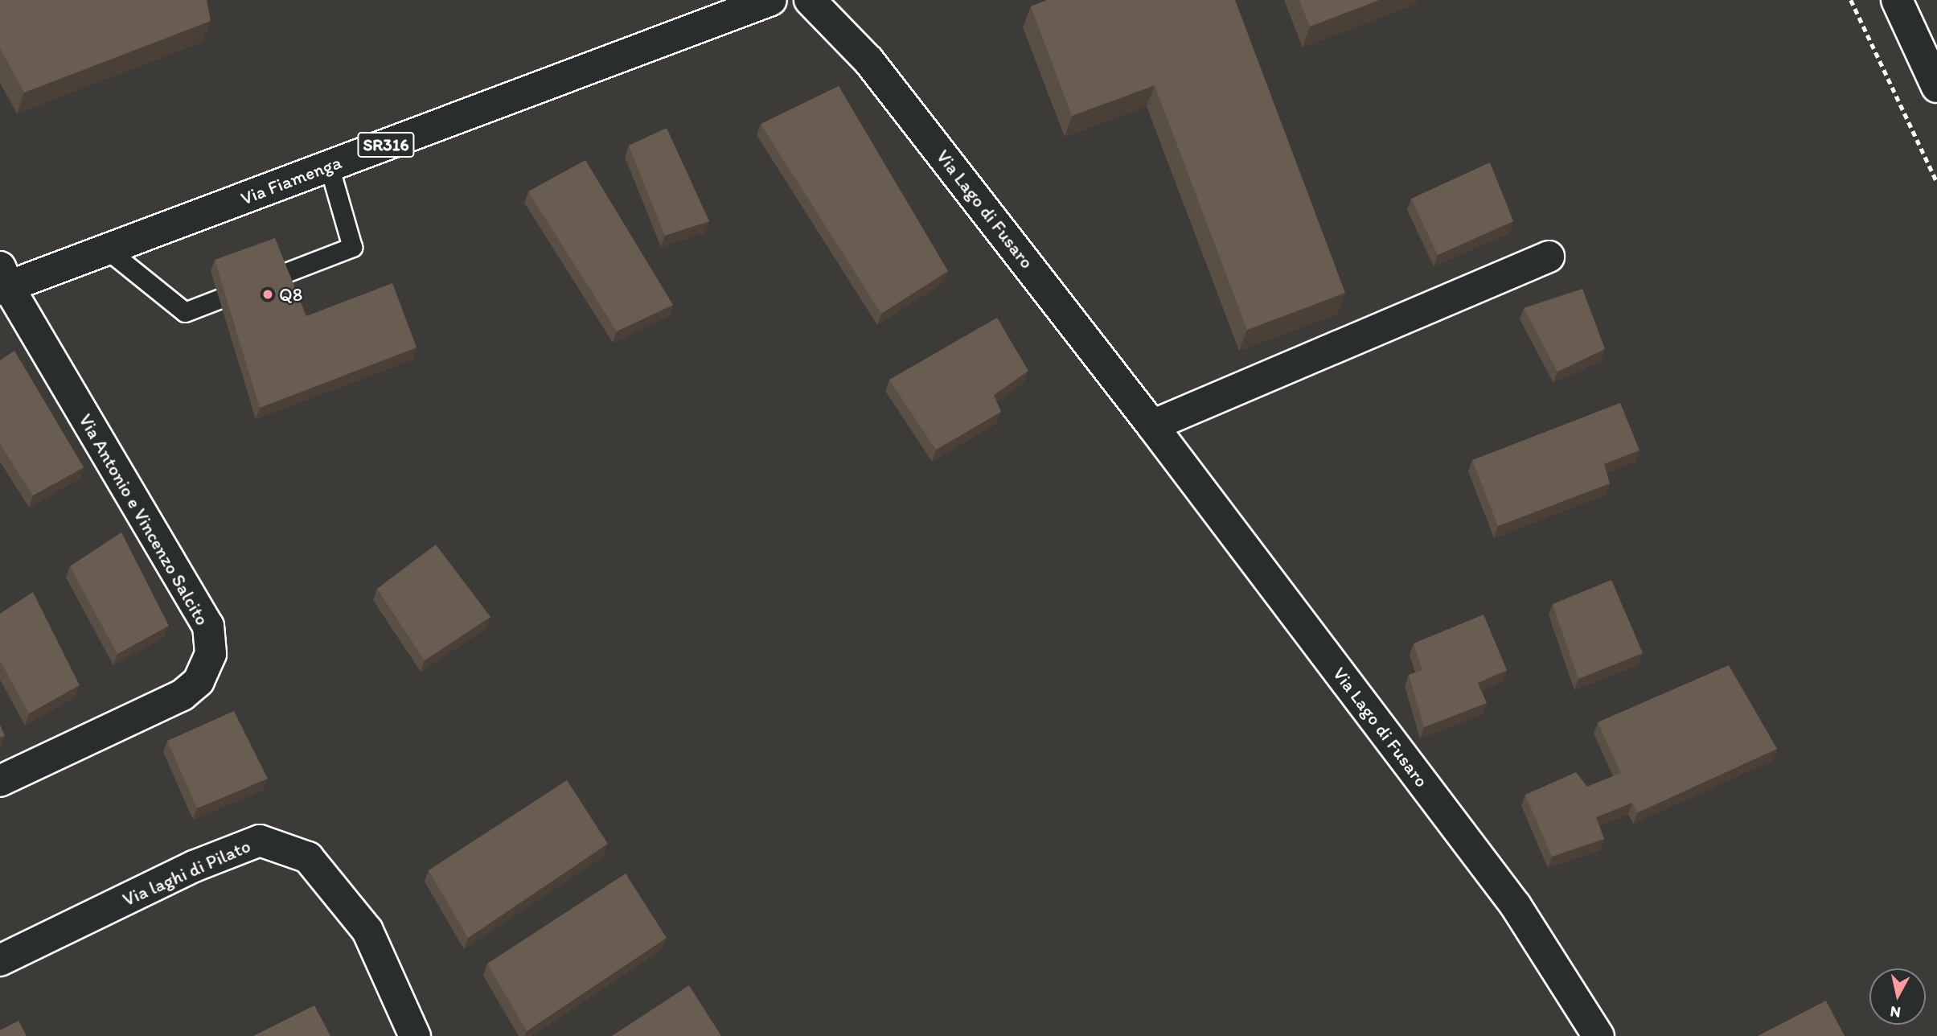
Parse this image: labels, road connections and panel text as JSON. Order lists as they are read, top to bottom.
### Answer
{
  "streets": {
    "street": [
      "SR316",
      "Via Fiamenga",
      "Via Lago di Fusaro",
      "Via Antonio e Vincenzo Salcito",
      "Via laghi di Pilato"
    ]
  },
  "crossings": [
    ["Via Fiamenga", "Via Antonio e Vincenzo Salcito"]
  ],
  "places": ["Q8"],
  "north": "bottom"
}
